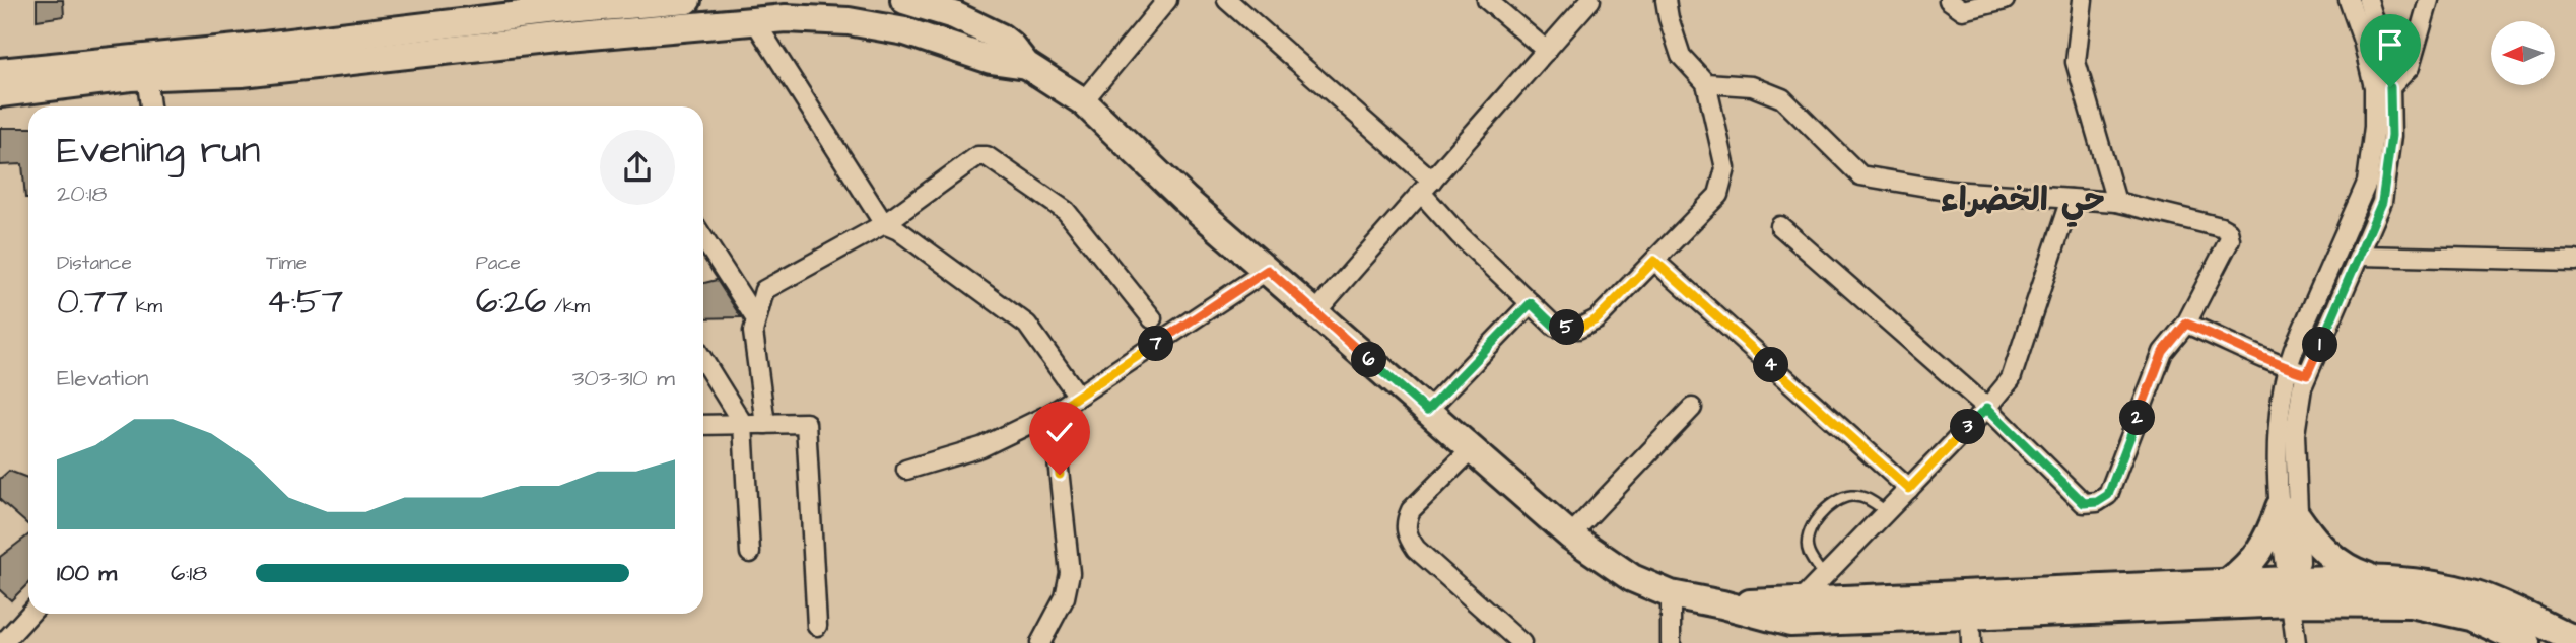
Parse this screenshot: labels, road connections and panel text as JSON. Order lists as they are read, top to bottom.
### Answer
{
  "districts": ["حي الخضراء"],
  "north": "left",
  "page": {
    "heading": ["Evening run", "20:18"],
    "stats": [
      ["Distance", "0.77 km"],
      ["Time", "4:57"],
      ["Pace", "6:26 /km"]
    ],
    "pins": [
      "5",
      "7",
      "1",
      "6",
      "4",
      "2",
      "3"
    ],
    "chart": ["Elevation", "303–310 m"],
    "list": [
      {
        "name": "100 m",
        "note": "6:18"
      }
    ]
  }
}
